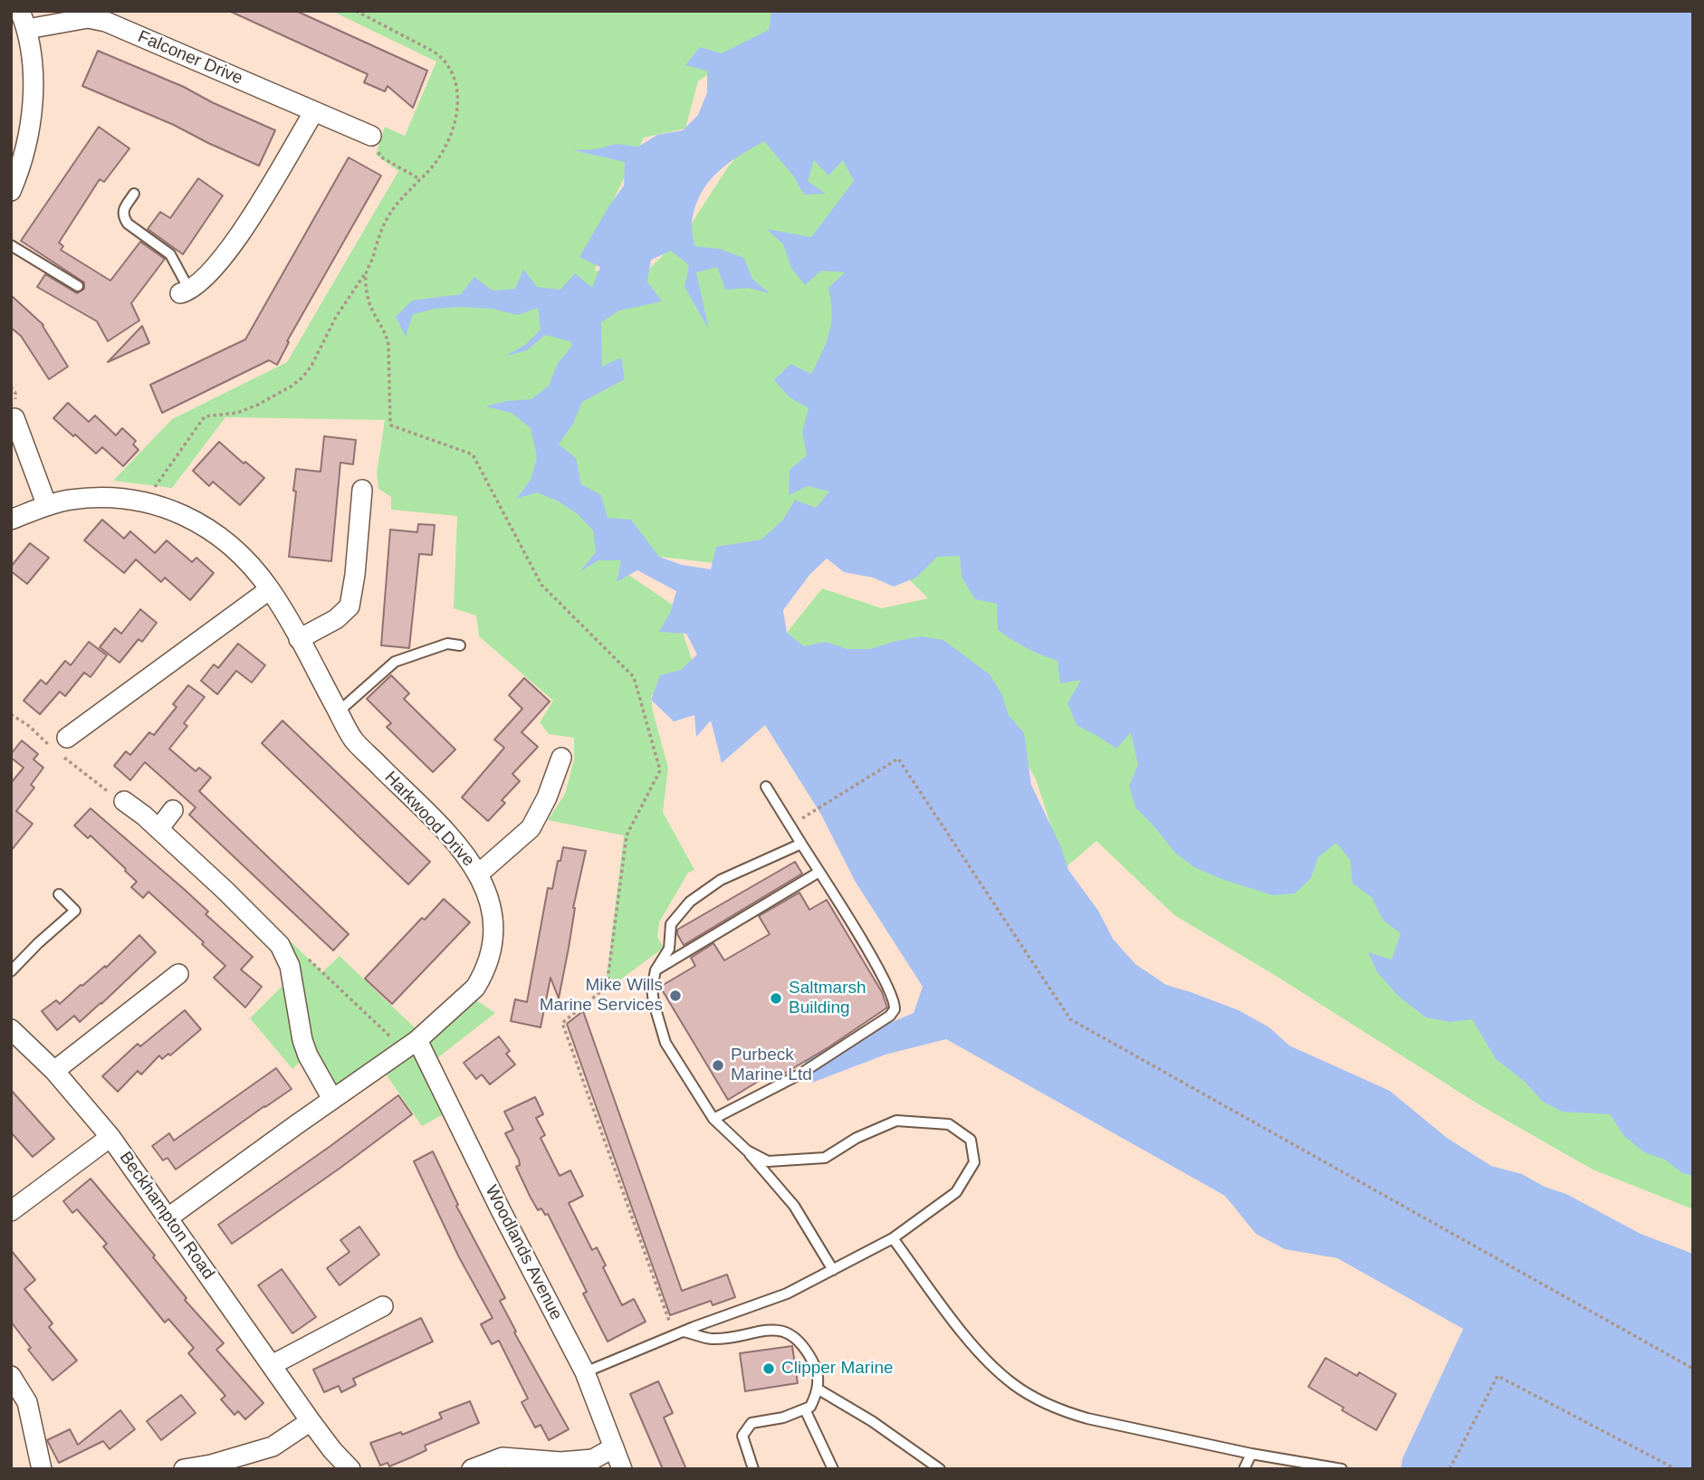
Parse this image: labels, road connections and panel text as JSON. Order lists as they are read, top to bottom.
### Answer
{
  "streets": {
    "street": [
      "Falconer Drive",
      "Harkwood Drive",
      "Beckhampton Road",
      "Woodlands Avenue"
    ]
  },
  "crossings": [
    ["Harkwood Drive", "Beckhampton Road"],
    ["Harkwood Drive", "Woodlands Avenue"]
  ],
  "places": [
    "Mike Wills Marine Services",
    "Saltmarsh Building",
    "Purbeck Marine Ltd",
    "Clipper Marine"
  ]
}
